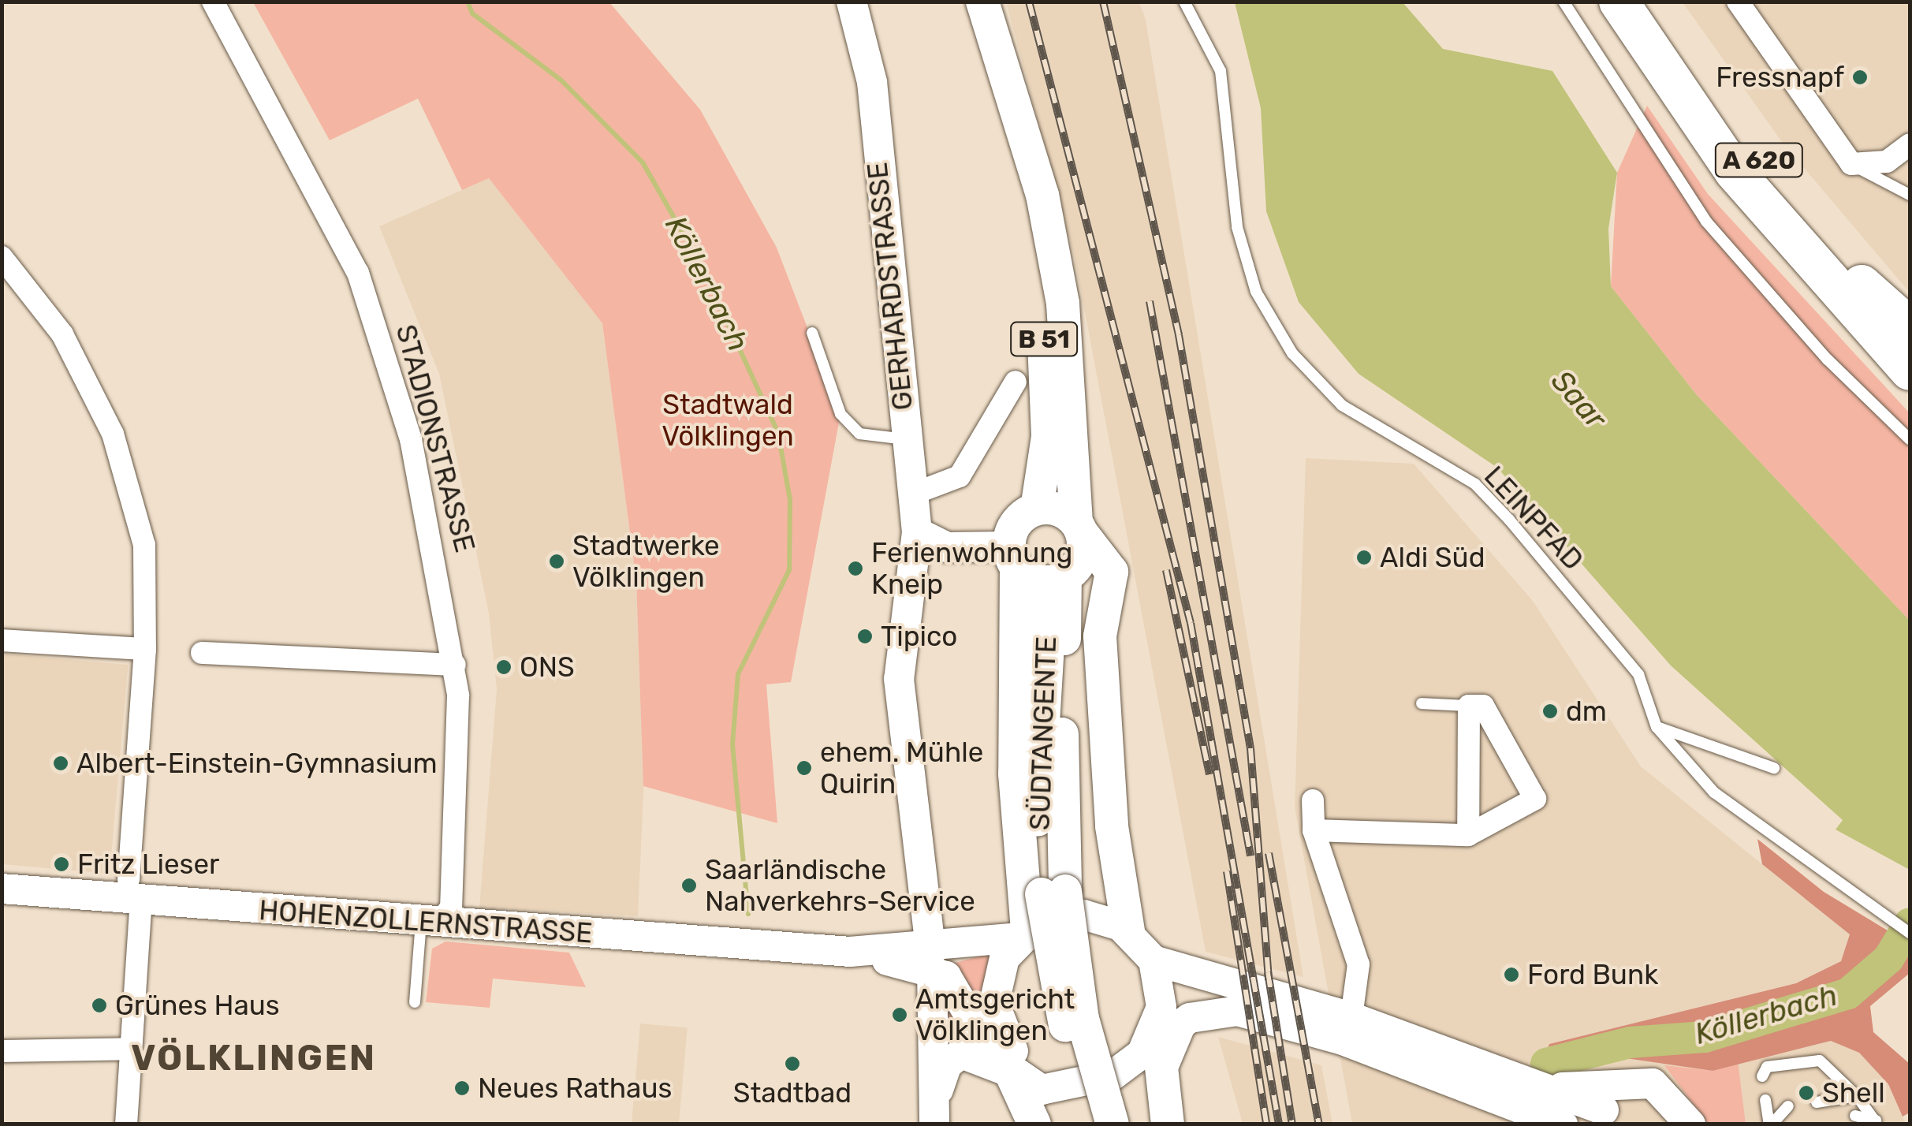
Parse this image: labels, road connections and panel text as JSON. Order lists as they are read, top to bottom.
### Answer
{
  "streets": {
    "highway": ["A 620"],
    "main road": [
      "GERHARDSTRASSE",
      "B 51",
      "SÜDTANGENTE",
      "HOHENZOLLERNSTRASSE"
    ],
    "street": ["STADIONSTRASSE"],
    "lane": ["LEINPFAD"]
  },
  "crossings": [
    ["GERHARDSTRASSE", "HOHENZOLLERNSTRASSE"],
    ["B 51", "SÜDTANGENTE"],
    ["STADIONSTRASSE", "HOHENZOLLERNSTRASSE"]
  ],
  "districts": ["VÖLKLINGEN"],
  "water": ["Köllerbach", "Saar"],
  "parks": ["Stadtwald Völklingen"],
  "places": [
    "Fressnapf",
    "Aldi Süd",
    "Stadtwerke Völklingen",
    "Ferienwohnung Kneip",
    "Tipico",
    "ONS",
    "dm",
    "Albert-Einstein-Gymnasium",
    "ehem. Mühle Quirin",
    "Fritz Lieser",
    "Saarländische Nahverkehrs-Service",
    "Ford Bunk",
    "Grünes Haus",
    "Amtsgericht Völklingen",
    "Stadtbad",
    "Neues Rathaus",
    "Shell"
  ]
}
